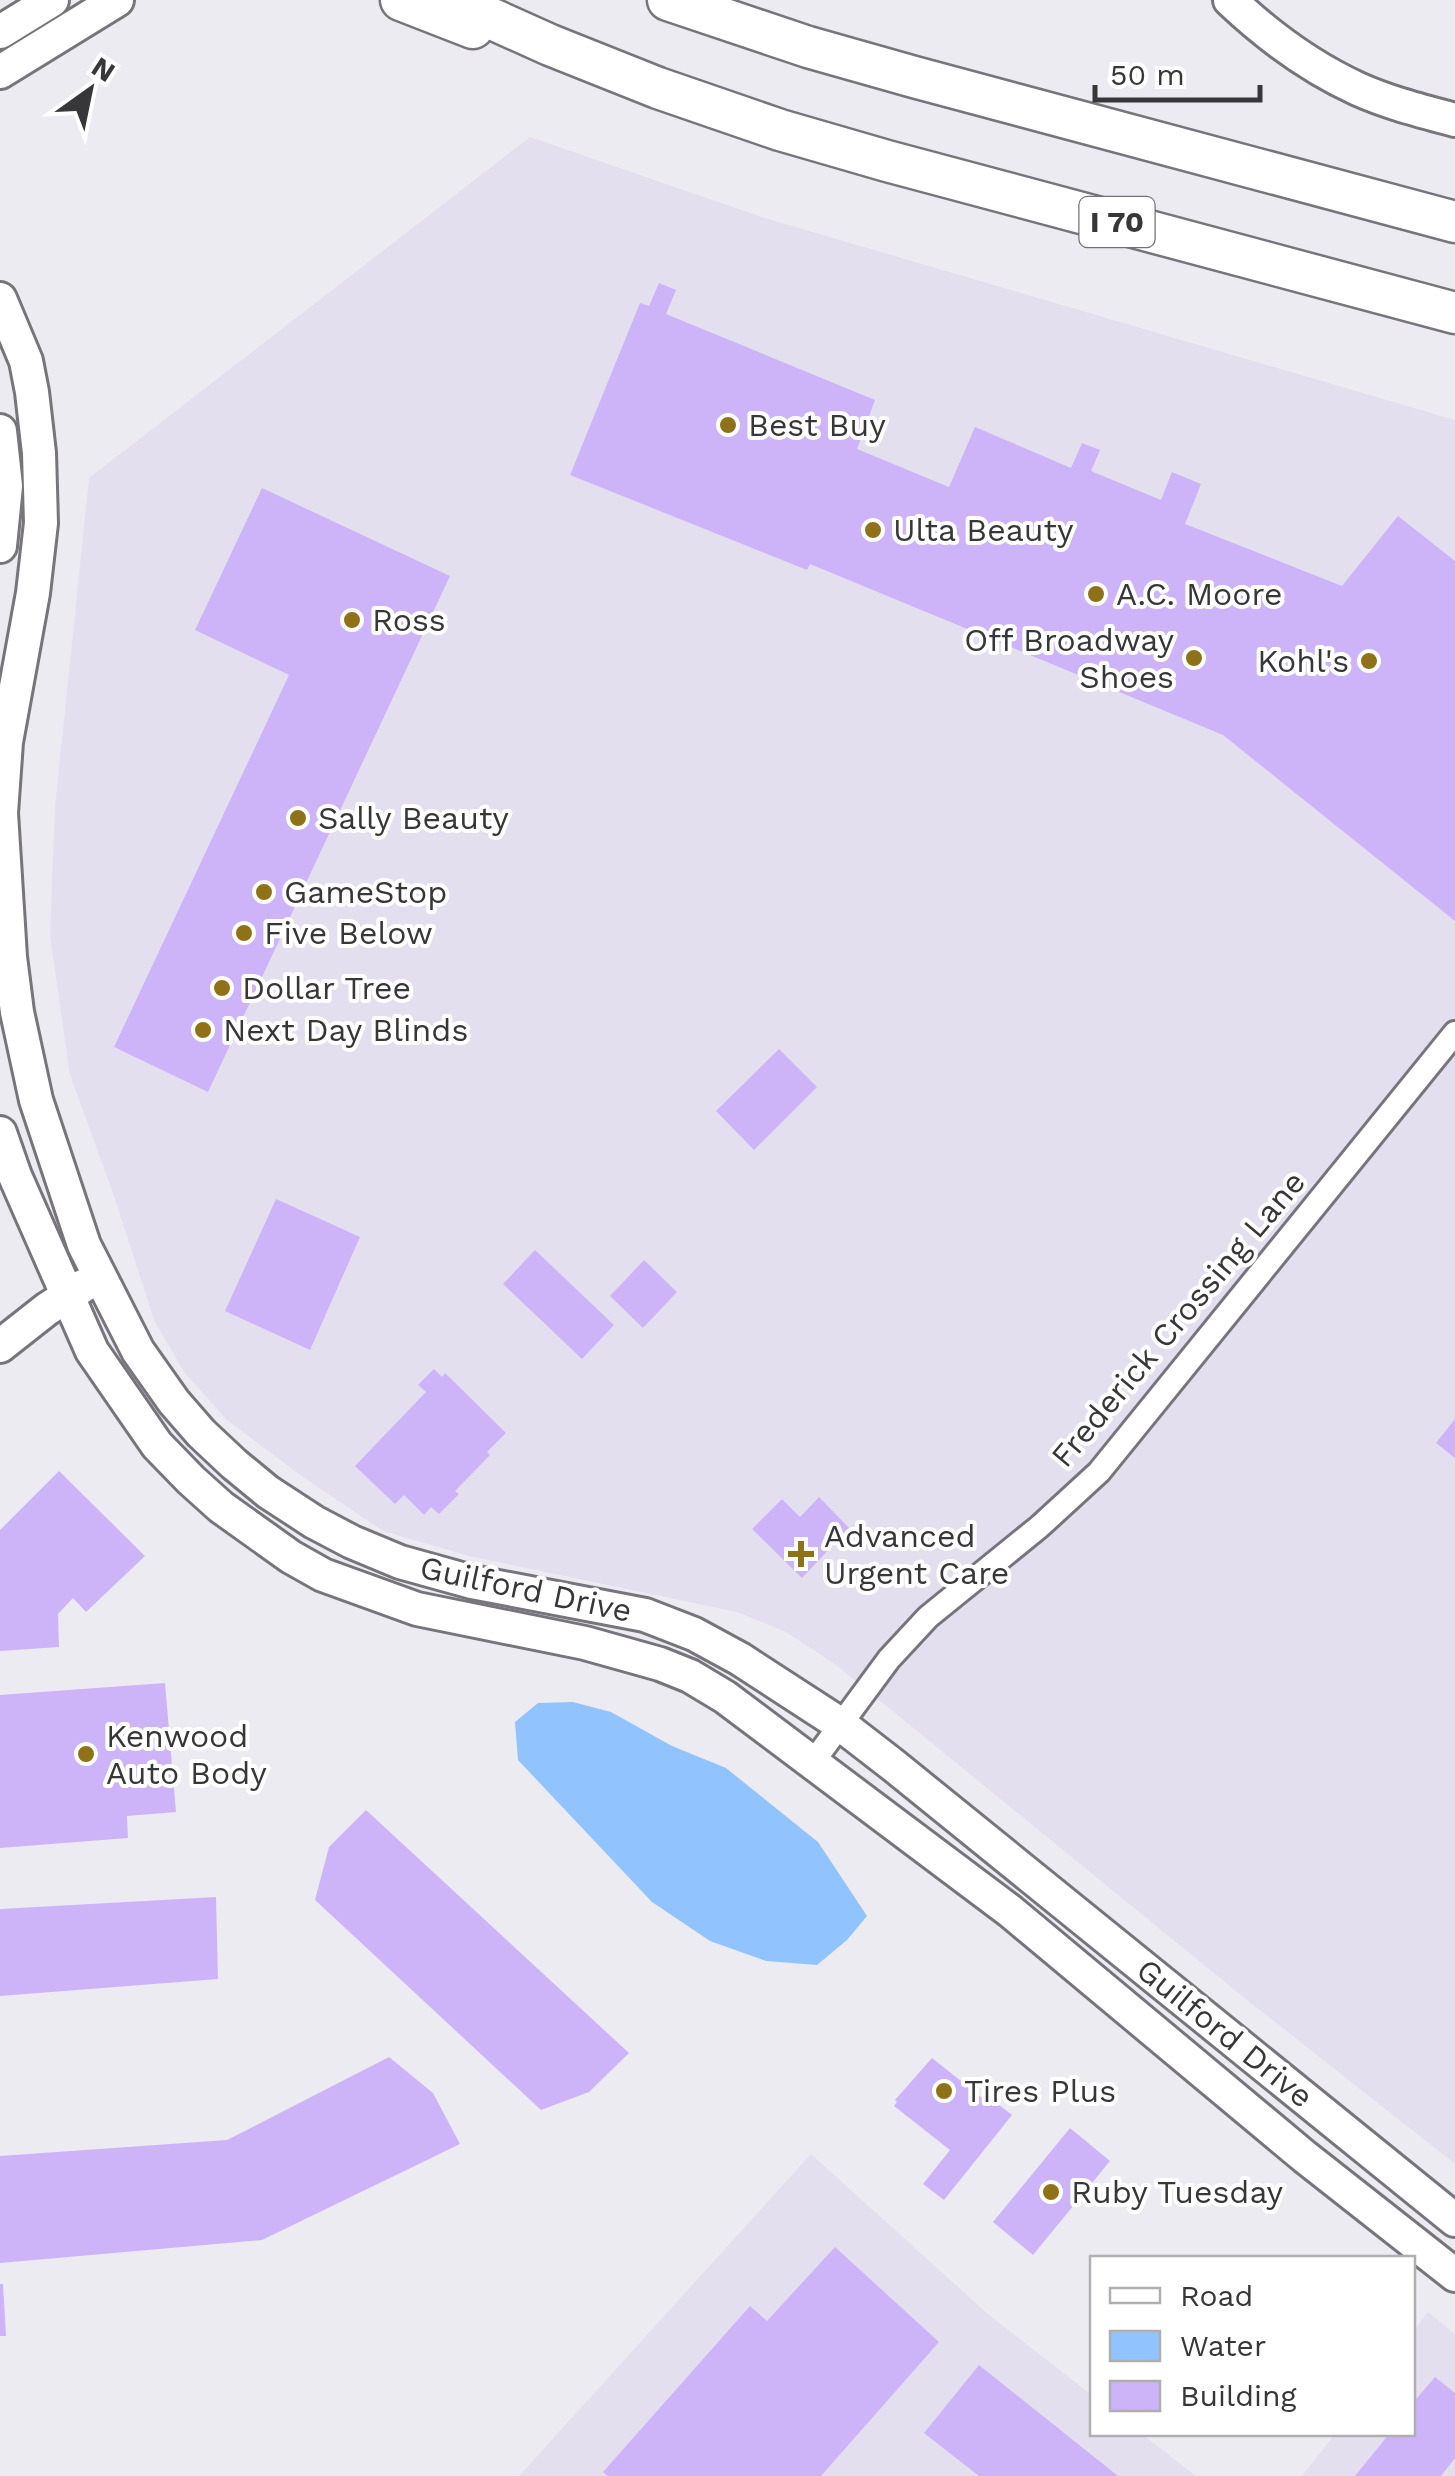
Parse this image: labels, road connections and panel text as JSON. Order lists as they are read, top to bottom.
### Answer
{
  "streets": {
    "highway": ["I 70"],
    "main road": ["Guilford Drive"],
    "street": ["Frederick Crossing Lane"]
  },
  "crossings": [
    ["Frederick Crossing Lane", "Guilford Drive"]
  ],
  "places": {
    "other": [
      "Best Buy",
      "Ulta Beauty",
      "A.C. Moore",
      "Ross",
      "Off Broadway Shoes",
      "Kohl's",
      "Sally Beauty",
      "GameStop",
      "Five Below",
      "Dollar Tree",
      "Next Day Blinds",
      "Kenwood Auto Body",
      "Tires Plus",
      "Ruby Tuesday"
    ],
    "health": ["Advanced Urgent Care"]
  },
  "legend": ["Road", "Water", "Building"],
  "scale_bar": "50 m",
  "north": "top right"
}
